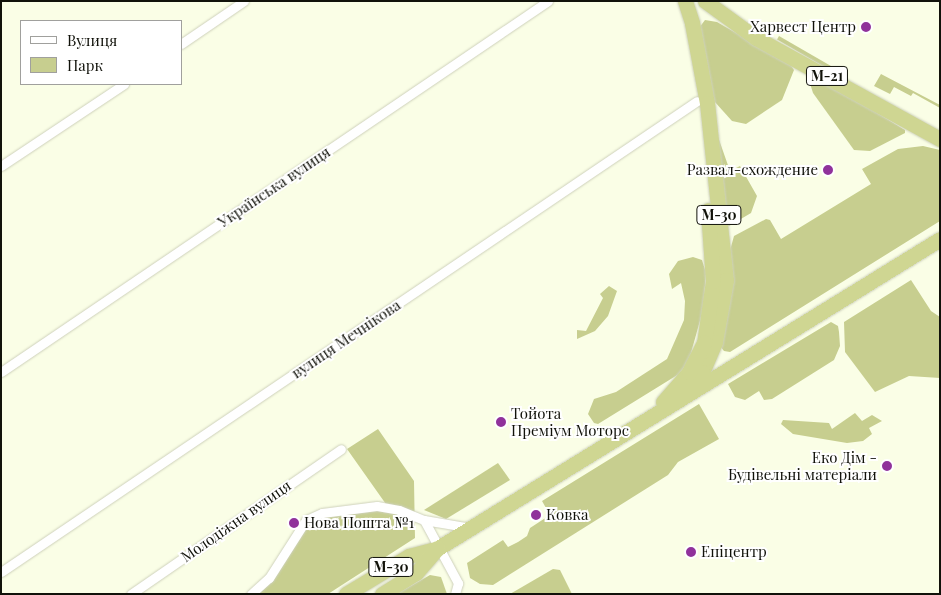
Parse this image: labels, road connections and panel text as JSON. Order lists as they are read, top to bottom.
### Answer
{
  "streets": {
    "highway": ["М-21", "М-30"],
    "street": ["Українська вулиця", "вулиця Мечнікова", "Молодіжна вулиця"]
  },
  "places": [
    "Харвест Центр",
    "Развал-схождение",
    "Тойота Преміум Моторс",
    "Еко Дім - Будівельні матеріали",
    "Ковка",
    "Нова Пошта №1",
    "Епіцентр"
  ],
  "legend": ["Вулиця", "Парк"]
}
